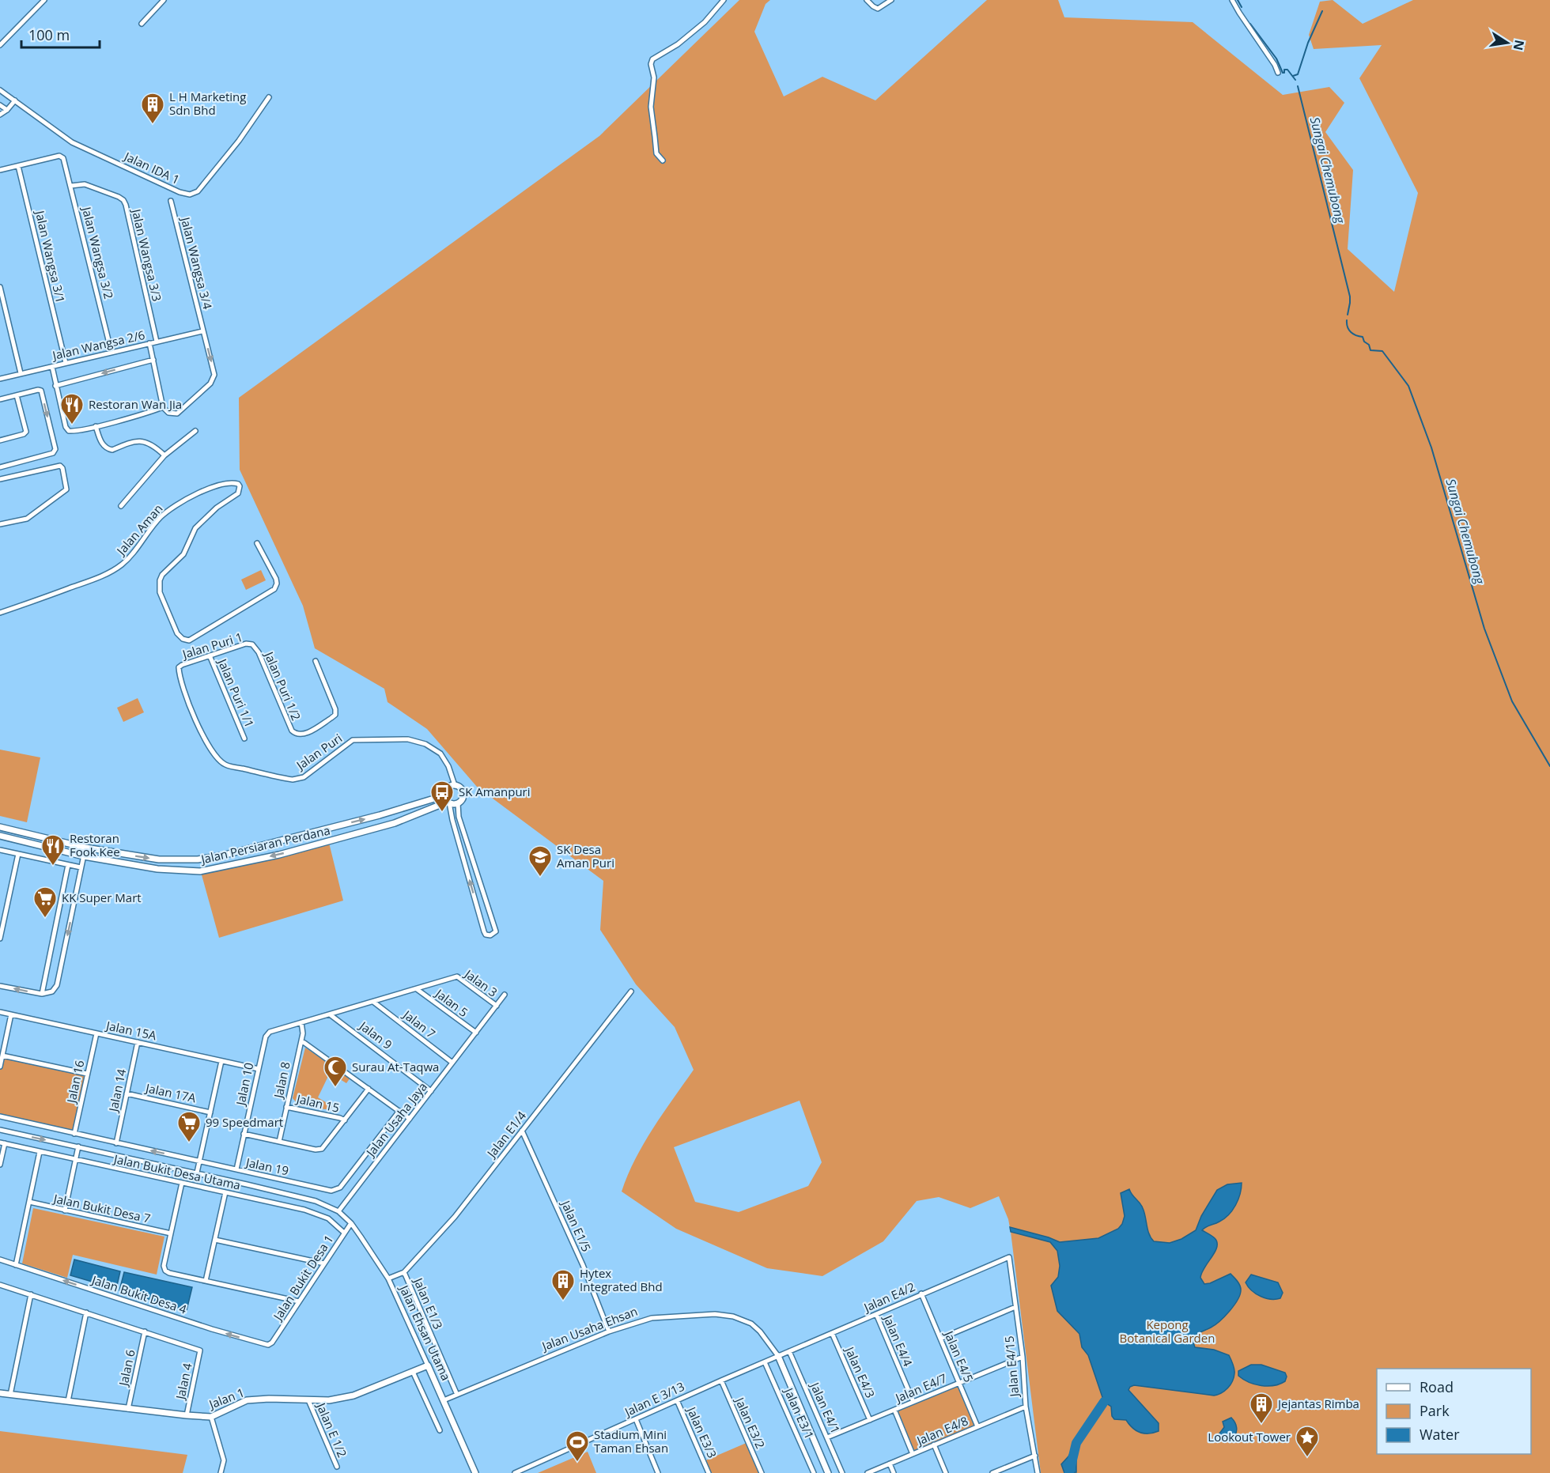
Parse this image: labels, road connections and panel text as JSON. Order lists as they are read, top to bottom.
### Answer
{
  "streets": {
    "street": [
      "Jalan IDA 1",
      "Jalan Wangsa 3/2",
      "Jalan Wangsa 3/3",
      "Jalan Wangsa 3/1",
      "Jalan Wangsa 3/4",
      "Jalan Wangsa 2/6",
      "Jalan Aman",
      "Jalan Puri 1",
      "Jalan Puri 1/2",
      "Jalan Puri 1/1",
      "Jalan Puri",
      "Jalan Persiaran Perdana",
      "Jalan 3",
      "Jalan 5",
      "Jalan 7",
      "Jalan 15A",
      "Jalan 9",
      "Jalan 8",
      "Jalan 16",
      "Jalan 10",
      "Jalan 14",
      "Jalan 17A",
      "Jalan 15",
      "Jalan Usaha Jaya",
      "Jalan E1/4",
      "Jalan 19",
      "Jalan Bukit Desa Utama",
      "Jalan Bukit Desa 7",
      "Jalan E1/5",
      "Jalan Bukit Desa 1",
      "Jalan Bukit Desa 4",
      "Jalan E4/2",
      "Jalan E1/3",
      "Jalan Usaha Ehsan",
      "Jalan Ehsan Utama",
      "Jalan E4/4",
      "Jalan E4/5",
      "Jalan E4/15",
      "Jalan 6",
      "Jalan E4/3",
      "Jalan 4",
      "Jalan E4/7",
      "Jalan 1",
      "Jalan E 3/13",
      "Jalan E4/1",
      "Jalan E3/1",
      "Jalan E3/2",
      "Jalan E 1/2",
      "Jalan E4/8",
      "Jalan E3/3"
    ]
  },
  "crossings": [
    ["Jalan Wangsa 3/2", "Jalan Wangsa 3/3"],
    ["Jalan Wangsa 3/2", "Jalan Wangsa 3/1"],
    ["Jalan Wangsa 3/2", "Jalan Wangsa 2/6"],
    ["Jalan Wangsa 3/3", "Jalan Wangsa 2/6"],
    ["Jalan Wangsa 3/1", "Jalan Wangsa 2/6"],
    ["Jalan Wangsa 3/4", "Jalan Wangsa 2/6"],
    ["Jalan Puri 1", "Jalan Puri 1/2"],
    ["Jalan Puri 1", "Jalan Puri 1/1"],
    ["Jalan Puri 1", "Jalan Puri"],
    ["Jalan Puri", "Jalan Persiaran Perdana"],
    ["Jalan 3", "Jalan 5"],
    ["Jalan 3", "Jalan Usaha Jaya"],
    ["Jalan 5", "Jalan Usaha Jaya"],
    ["Jalan 7", "Jalan Usaha Jaya"],
    ["Jalan 15A", "Jalan 16"],
    ["Jalan 15A", "Jalan 10"],
    ["Jalan 15A", "Jalan 14"],
    ["Jalan 9", "Jalan Usaha Jaya"],
    ["Jalan 8", "Jalan 10"],
    ["Jalan 8", "Jalan 15"],
    ["Jalan 10", "Jalan 19"],
    ["Jalan 14", "Jalan 17A"],
    ["Jalan 14", "Jalan 19"],
    ["Jalan Usaha Jaya", "Jalan Bukit Desa Utama"],
    ["Jalan Usaha Jaya", "Jalan Ehsan Utama"],
    ["Jalan E1/4", "Jalan E1/5"],
    ["Jalan E1/4", "Jalan E1/3"],
    ["Jalan E1/4", "Jalan Ehsan Utama"],
    ["Jalan Bukit Desa Utama", "Jalan Bukit Desa 1"],
    ["Jalan Bukit Desa Utama", "Jalan Ehsan Utama"],
    ["Jalan E1/5", "Jalan Usaha Ehsan"],
    ["Jalan Bukit Desa 1", "Jalan Bukit Desa 4"],
    ["Jalan Bukit Desa 1", "Jalan Ehsan Utama"],
    ["Jalan E4/2", "Jalan Usaha Ehsan"],
    ["Jalan E4/2", "Jalan E4/4"],
    ["Jalan E4/2", "Jalan E4/5"],
    ["Jalan E4/2", "Jalan E4/15"],
    ["Jalan E4/2", "Jalan E4/3"],
    ["Jalan E4/2", "Jalan E 3/13"],
    ["Jalan E4/2", "Jalan E4/1"],
    ["Jalan E1/3", "Jalan Usaha Ehsan"],
    ["Jalan Usaha Ehsan", "Jalan Ehsan Utama"],
    ["Jalan Usaha Ehsan", "Jalan E 3/13"],
    ["Jalan Ehsan Utama", "Jalan 1"],
    ["Jalan E4/4", "Jalan E4/7"],
    ["Jalan E4/5", "Jalan E4/7"],
    ["Jalan E4/5", "Jalan E4/8"],
    ["Jalan E4/15", "Jalan E4/7"],
    ["Jalan E4/15", "Jalan E4/8"],
    ["Jalan 6", "Jalan 4"],
    ["Jalan 6", "Jalan 1"],
    ["Jalan E4/3", "Jalan E4/7"],
    ["Jalan 4", "Jalan 1"],
    ["Jalan E4/7", "Jalan E4/1"],
    ["Jalan 1", "Jalan E 1/2"],
    ["Jalan E 3/13", "Jalan E3/1"],
    ["Jalan E 3/13", "Jalan E3/2"],
    ["Jalan E 3/13", "Jalan E3/3"]
  ],
  "water": ["Sungai Chemubong"],
  "parks": ["Kepong Botanical Garden"],
  "places": {
    "building": ["L H Marketing Sdn Bhd", "Hytex Integrated Bhd", "Jejantas Rimba"],
    "restaurant": ["Restoran Wan Jia", "Restoran Fook Kee"],
    "bus stop": ["SK Amanpuri"],
    "school or university": ["SK Desa Aman Puri"],
    "supermarket": ["KK Super Mart", "99 Speedmart"],
    "mosque": ["Surau At-Taqwa"],
    "place": ["Lookout Tower"],
    "sports": ["Stadium Mini Taman Ehsan"]
  },
  "legend": ["Road", "Park", "Water"],
  "scale_bar": "100 m",
  "north": "right"
}
